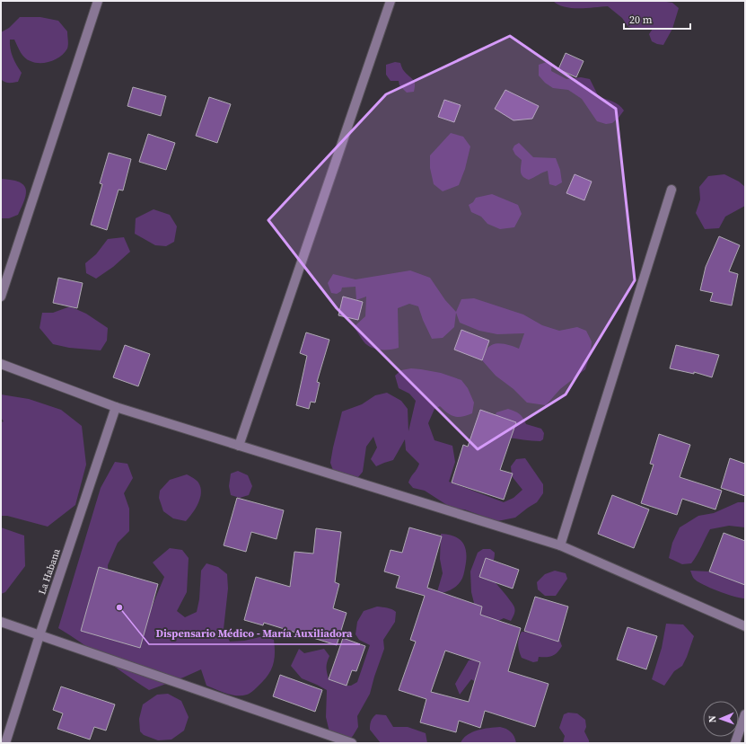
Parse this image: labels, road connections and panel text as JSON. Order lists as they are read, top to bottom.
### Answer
{
  "streets": {
    "street": ["La Habana"]
  },
  "places": ["Dispensario Médico - María Auxiliadora"],
  "scale_bar": "20 m",
  "north": "left"
}
